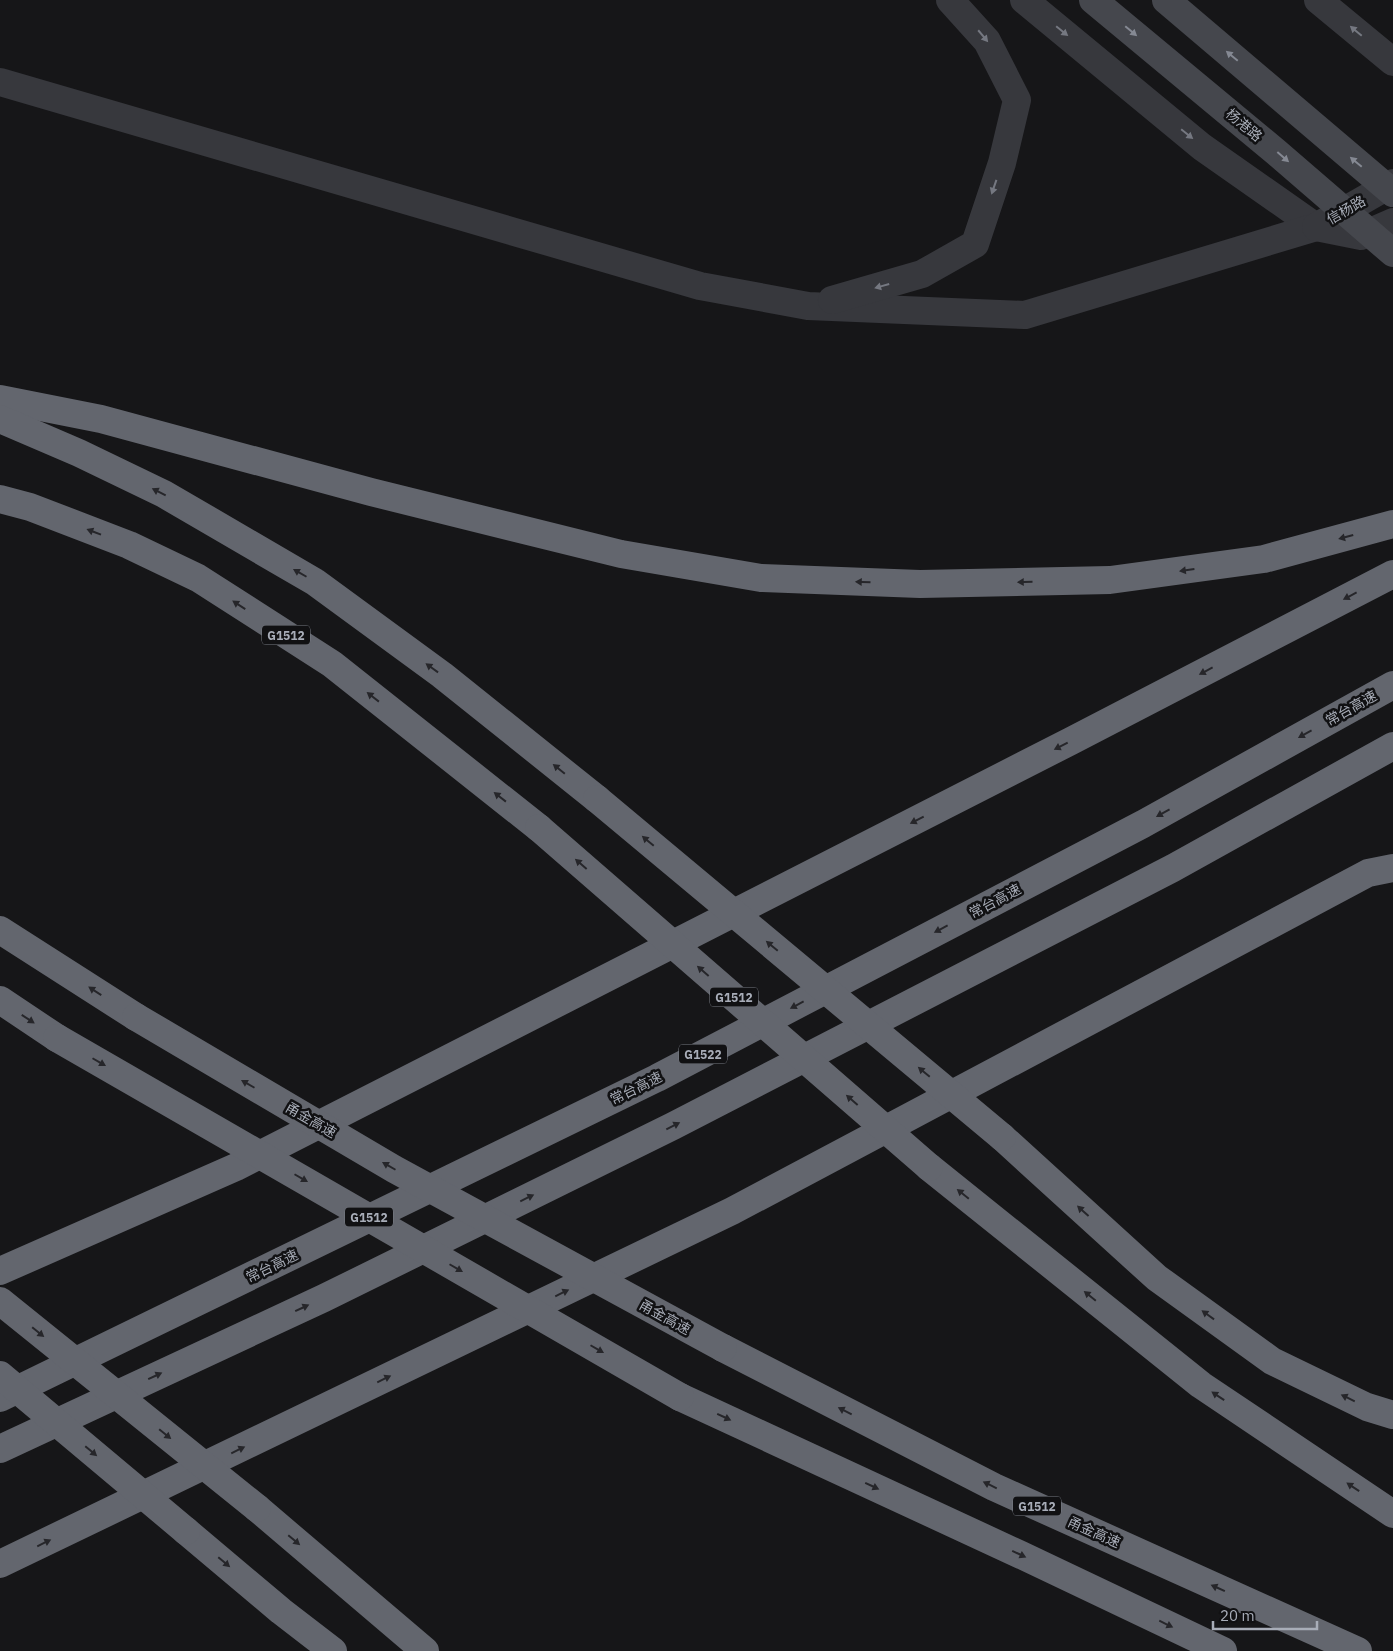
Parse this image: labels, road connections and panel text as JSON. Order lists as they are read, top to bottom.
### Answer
{
  "streets": {
    "highway": [
      "G1512",
      "常台高速",
      "G1522",
      "甬金高速"
    ],
    "main road": ["杨港路"],
    "street": ["信杨路"]
  },
  "scale_bar": "20 m"
}
